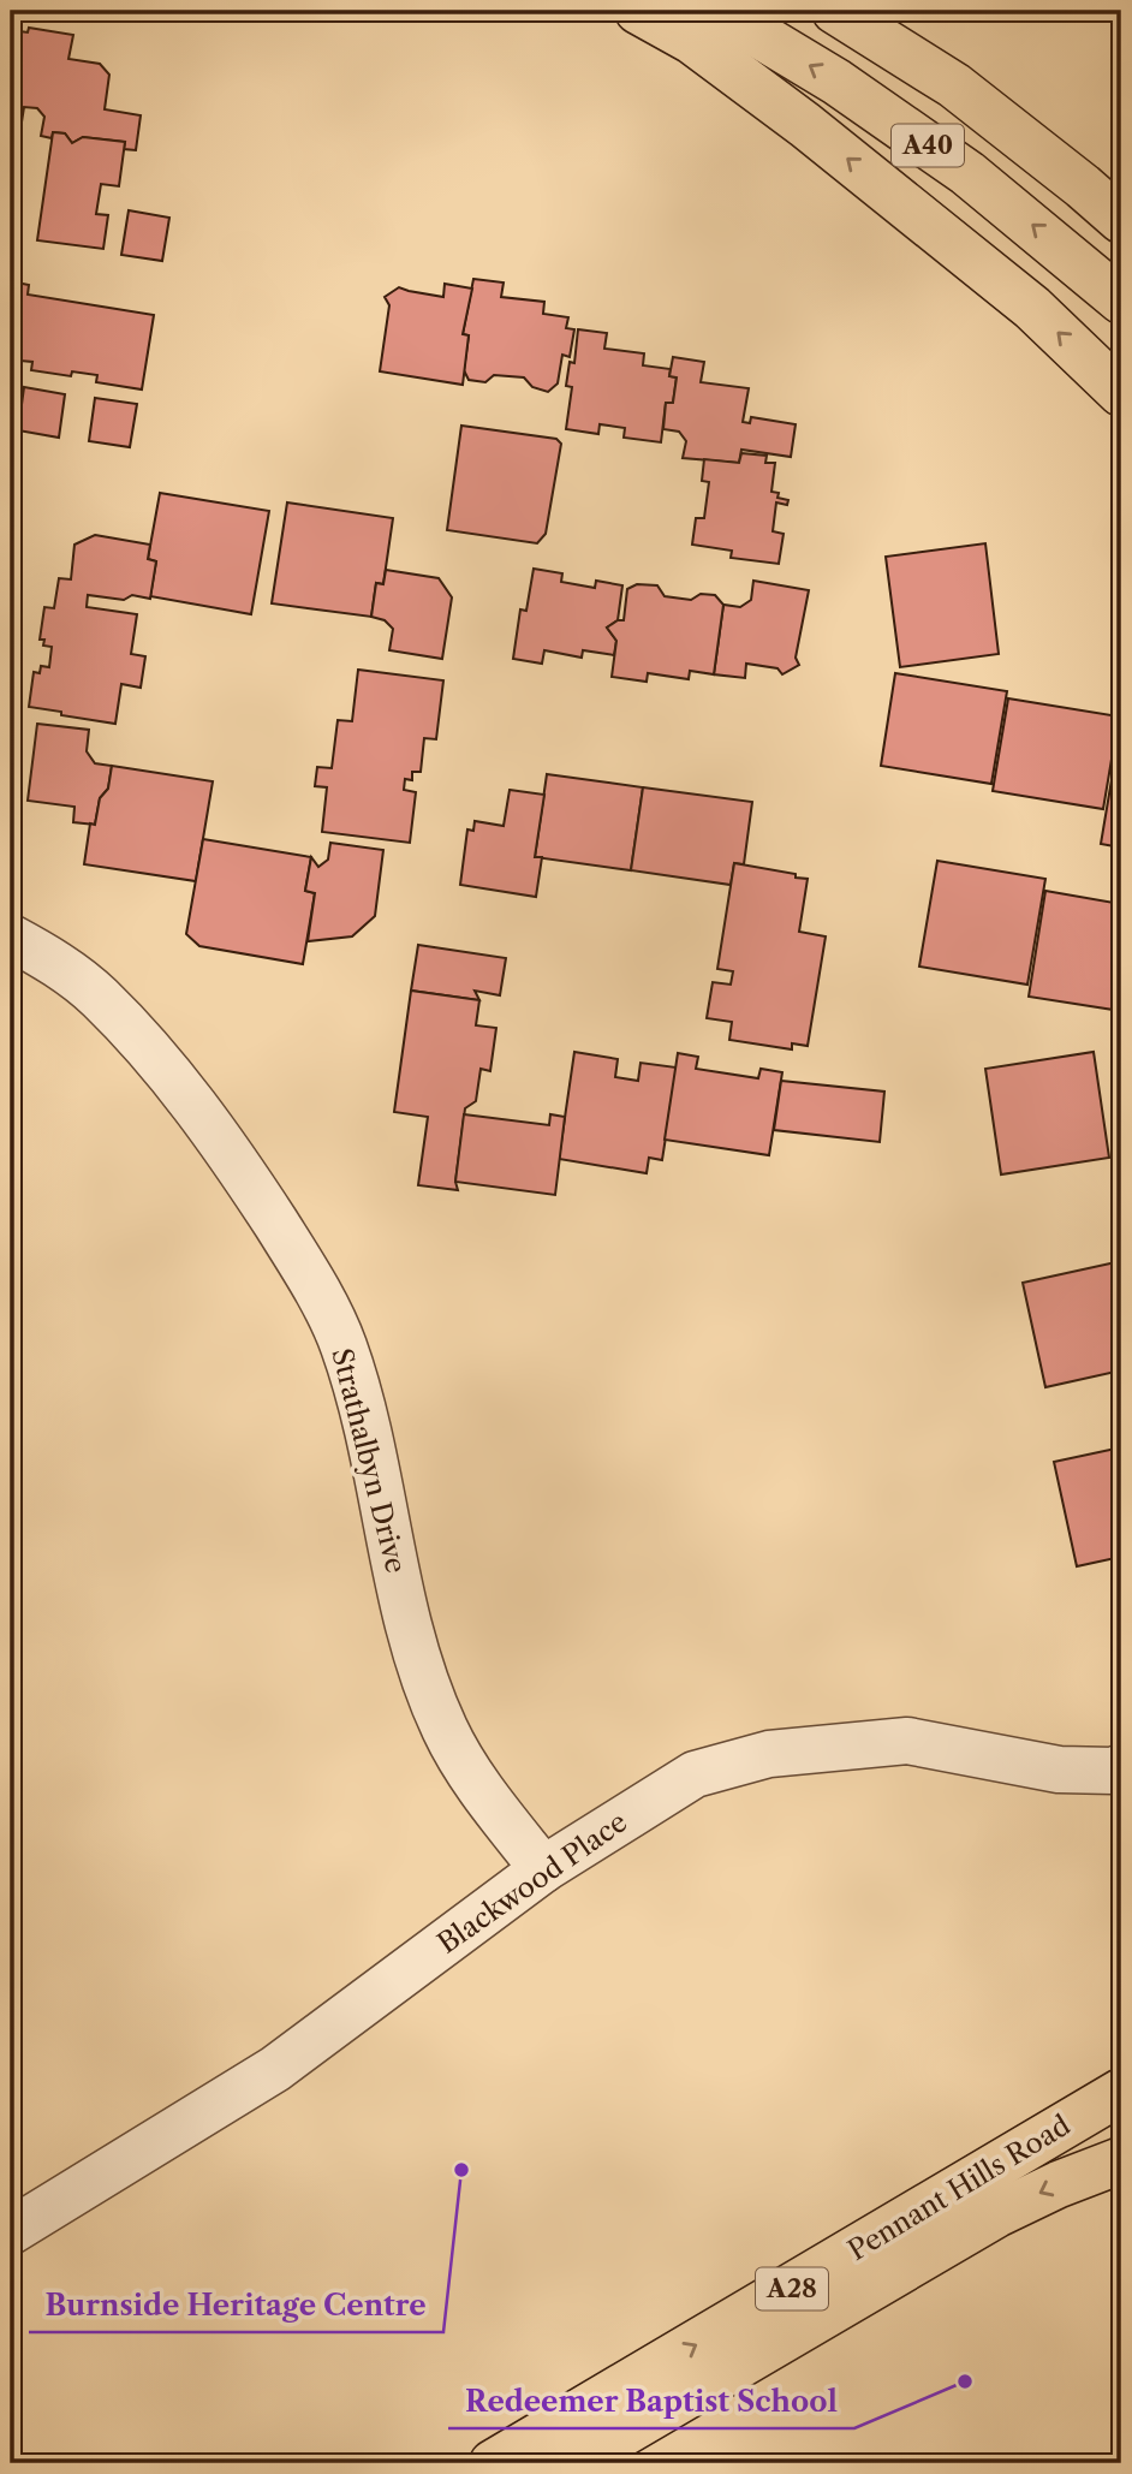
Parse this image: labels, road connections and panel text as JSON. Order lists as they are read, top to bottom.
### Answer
{
  "streets": {
    "highway": ["A40", "Pennant Hills Road", "A28"],
    "street": ["Strathalbyn Drive", "Blackwood Place"]
  },
  "crossings": [
    ["Strathalbyn Drive", "Blackwood Place"]
  ],
  "places": ["Burnside Heritage Centre", "Redeemer Baptist School"]
}
